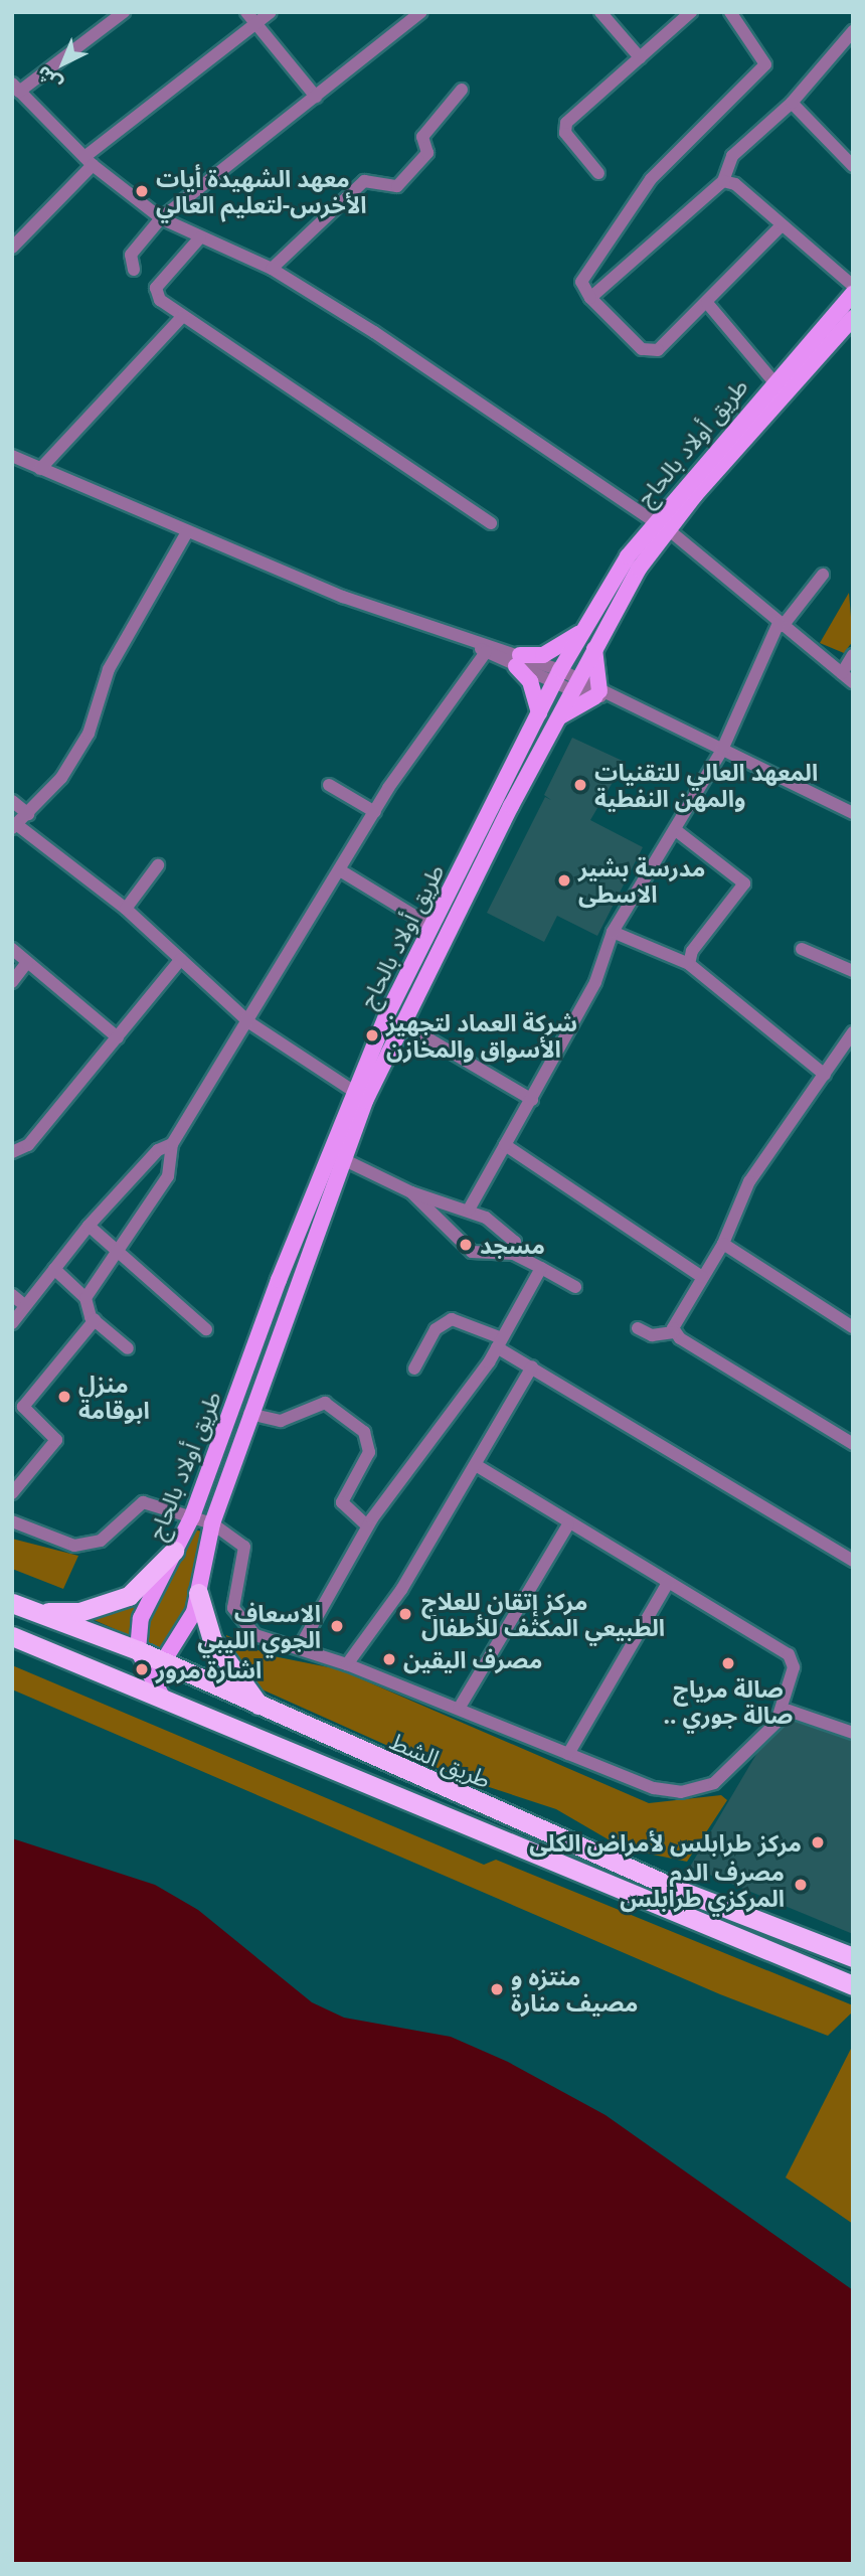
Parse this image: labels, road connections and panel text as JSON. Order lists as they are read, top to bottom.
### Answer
{
  "streets": {
    "highway": ["طريق الشط"],
    "main road": ["طريق أولاد بالحاج"]
  },
  "crossings": [
    ["طريق أولاد بالحاج", "طريق الشط"]
  ],
  "places": [
    "معهد الشهيدة أيات الأخرس-لتعليم العالي",
    "المعهد العالي للتقنيات والمهن النفطية",
    "مدرسة بشير الاسطى",
    "شركة العماد لتجهيز الأسواق والمخازن",
    "مسجد",
    "منزل ابوقامة",
    "مركز إتقان للعلاج الطبيعي المكثف للأطفال",
    "الاسعاف الجوي الليبي",
    "مصرف اليقين",
    "صالة مرياج .. صالة جوري",
    "اشارة مرور",
    "مركز طرابلس لأمراض الكلى",
    "مصرف الدم المركزي طرابلس",
    "منتزه و مصيف منارة"
  ],
  "north": "bottom left"
}
